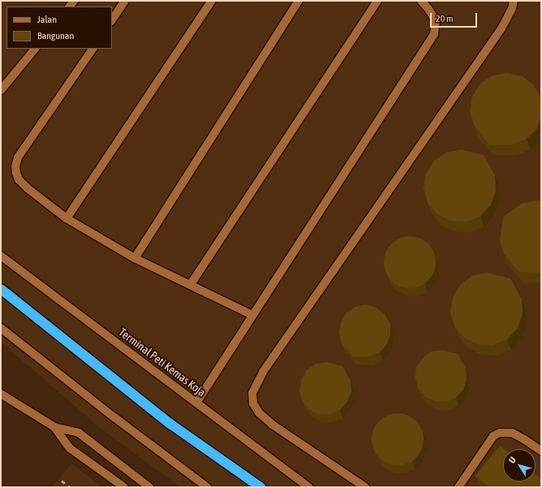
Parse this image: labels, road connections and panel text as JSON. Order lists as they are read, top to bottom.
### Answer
{
  "streets": {
    "street": ["Terminal Peti Kemas Koja"]
  },
  "legend": ["Jalan", "Bangunan"],
  "scale_bar": "20 m",
  "north": "top left"
}
